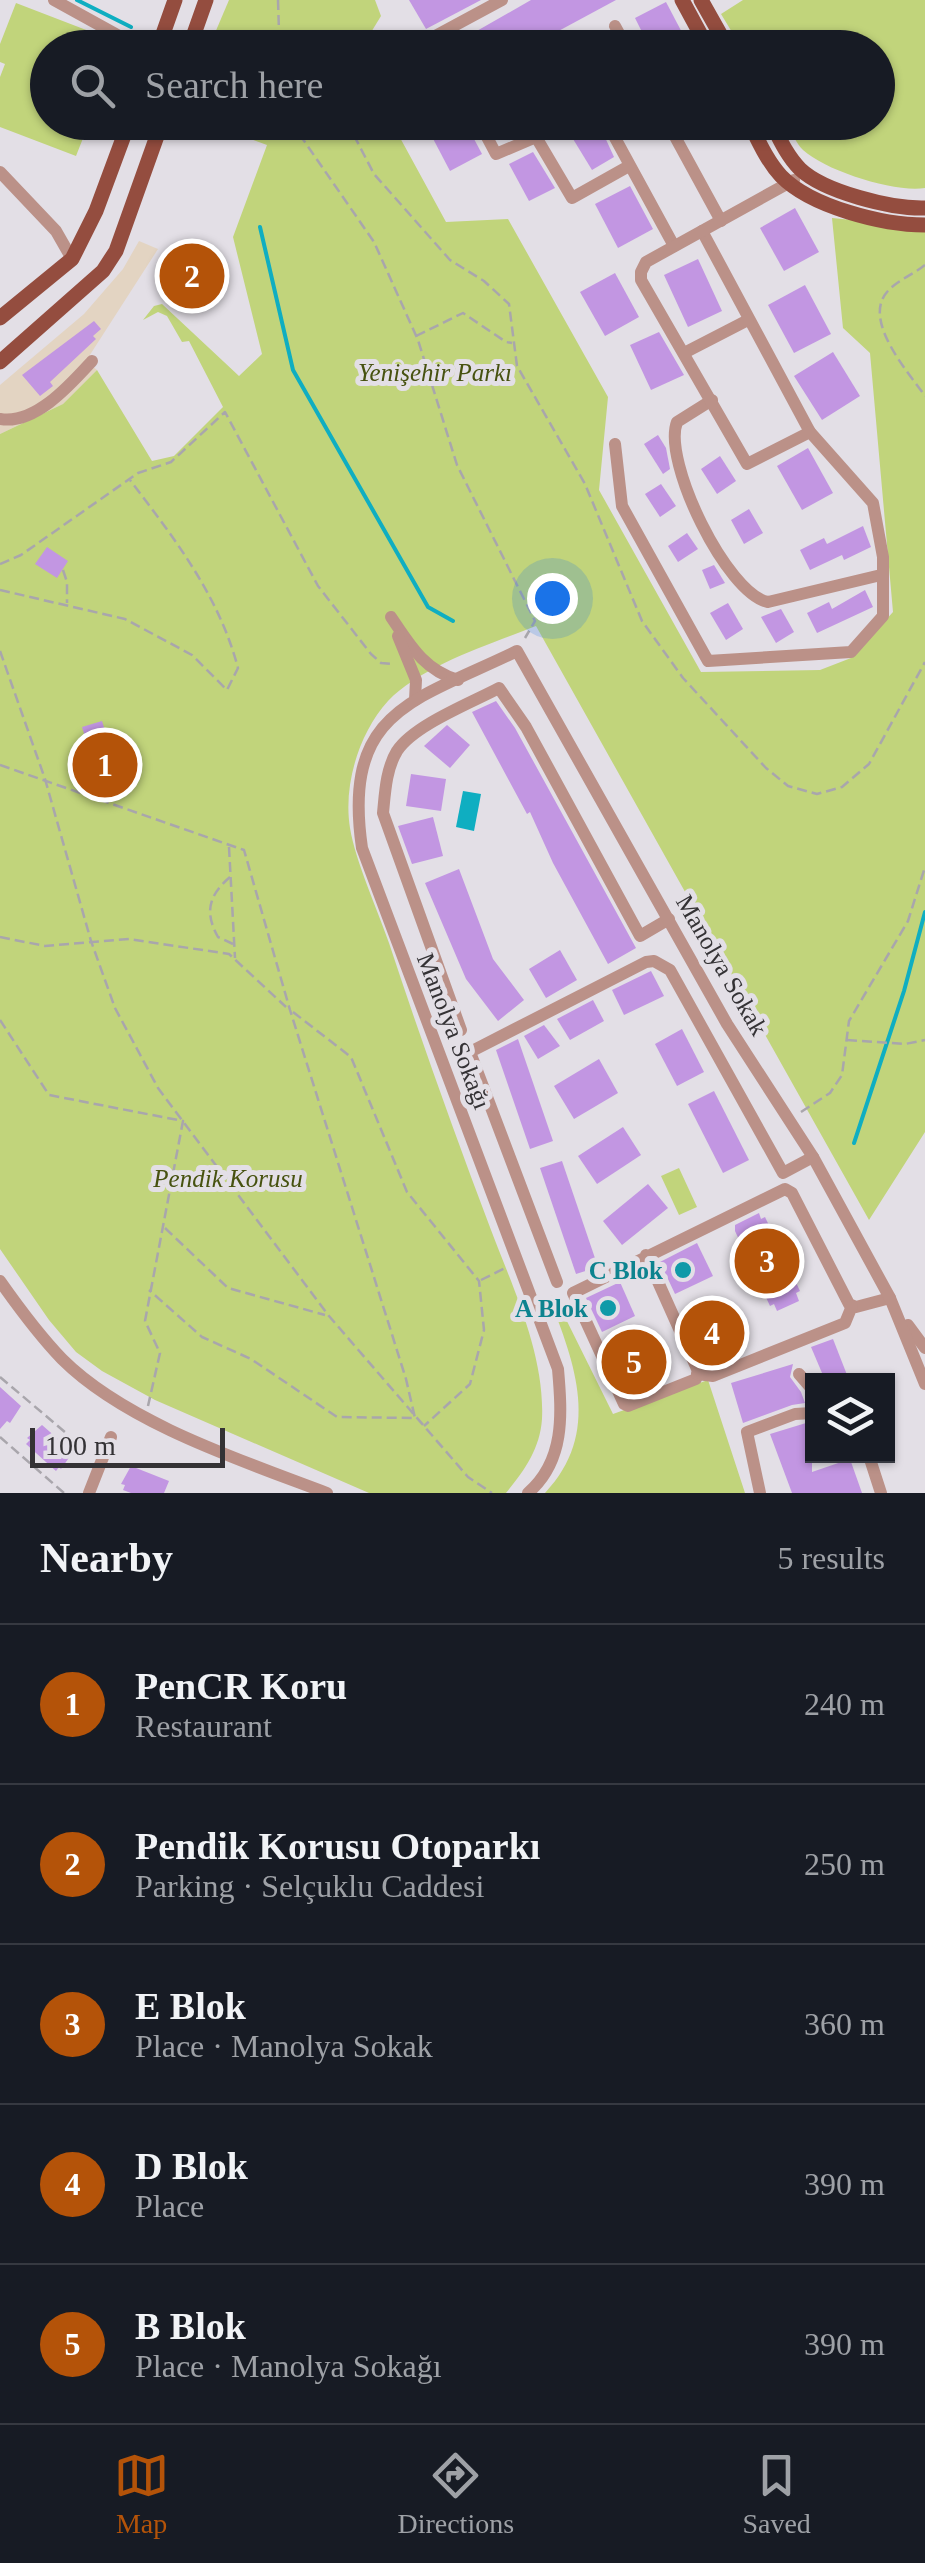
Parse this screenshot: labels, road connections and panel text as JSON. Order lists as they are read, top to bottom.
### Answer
{
  "streets": {
    "street": ["Manolya Sokak", "Manolya Sokağı"]
  },
  "crossings": [
    ["Manolya Sokak", "Manolya Sokağı"]
  ],
  "parks": ["Yenişehir Parkı", "Pendik Korusu"],
  "places": ["C Blok", "A Blok"],
  "scale_bar": "100 m",
  "page": {
    "search": "Search here",
    "pins": [
      "2",
      "1",
      "3",
      "4",
      "5"
    ],
    "scale": "100 m",
    "heading": ["Nearby", "5 results"],
    "list": [
      {
        "mark": "1",
        "name": "PenCR Koru",
        "note": "Restaurant",
        "value": "240 m"
      },
      {
        "mark": "2",
        "name": "Pendik Korusu Otoparkı",
        "note": "Parking · Selçuklu Caddesi",
        "value": "250 m"
      },
      {
        "mark": "3",
        "name": "E Blok",
        "note": "Place · Manolya Sokak",
        "value": "360 m"
      },
      {
        "mark": "4",
        "name": "D Blok",
        "note": "Place",
        "value": "390 m"
      },
      {
        "mark": "5",
        "name": "B Blok",
        "note": "Place · Manolya Sokağı",
        "value": "390 m"
      }
    ],
    "nav": ["Map", "Directions", "Saved"]
  }
}
